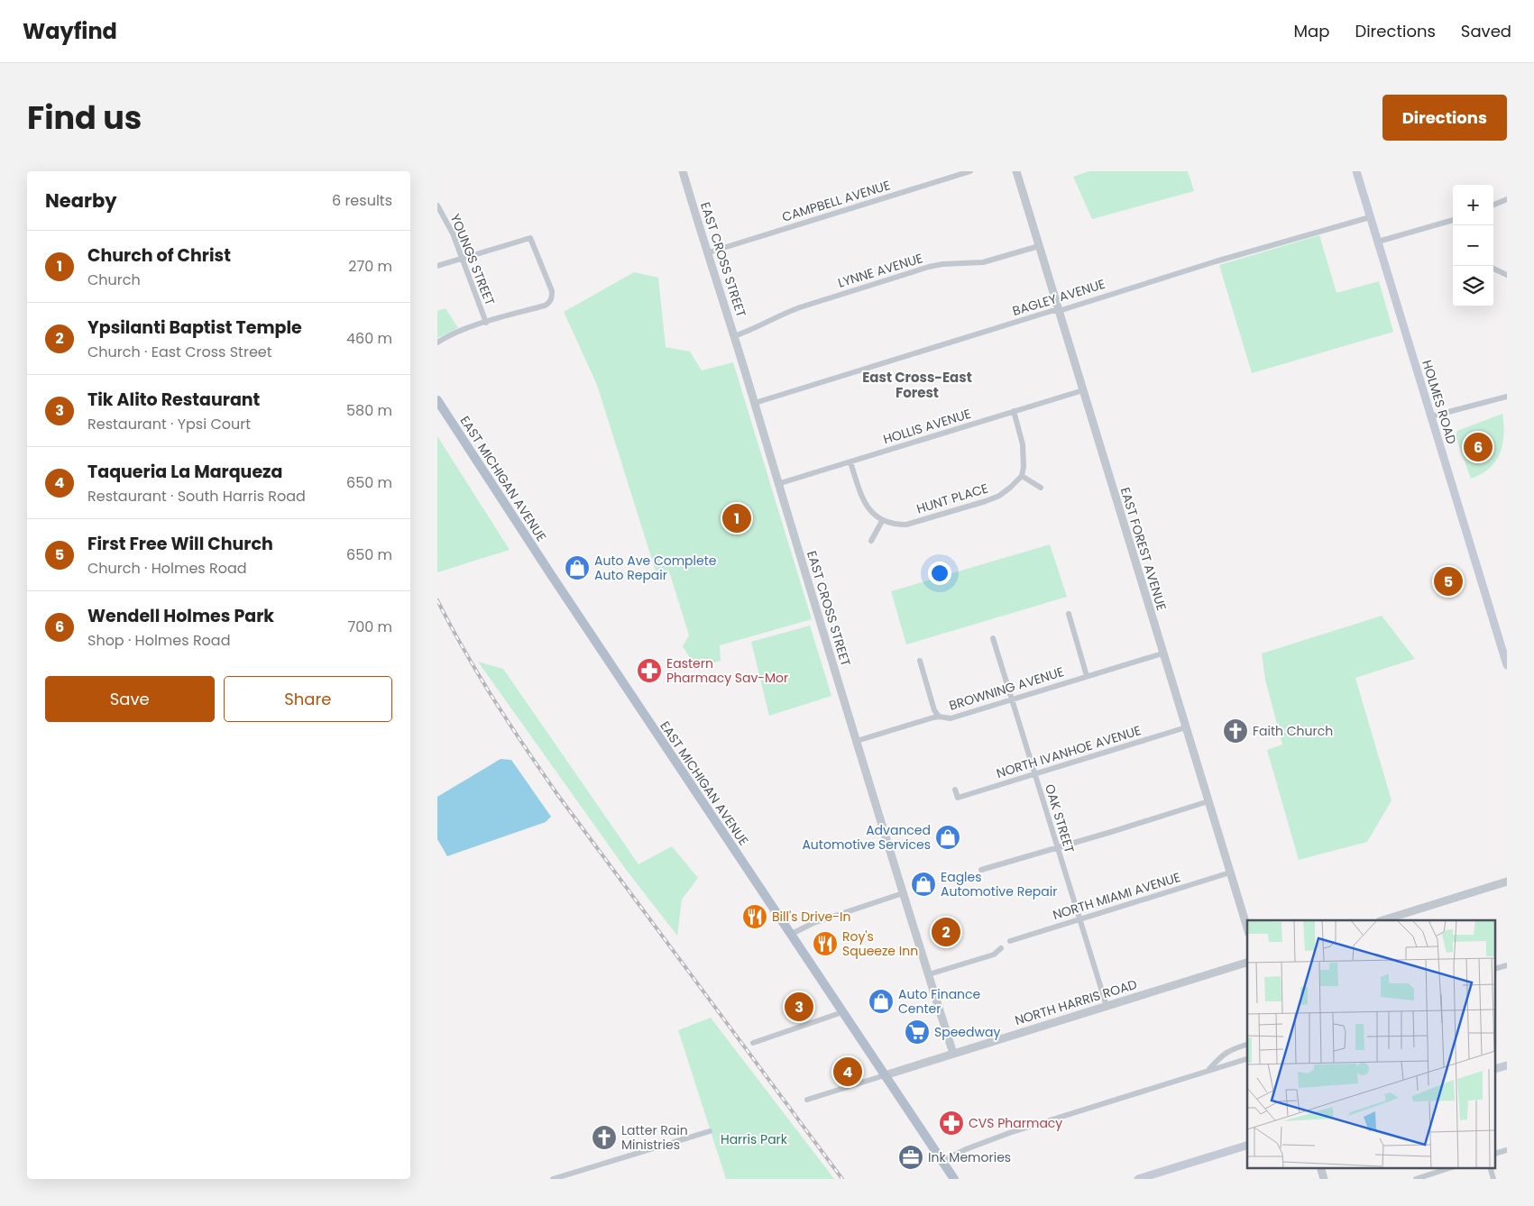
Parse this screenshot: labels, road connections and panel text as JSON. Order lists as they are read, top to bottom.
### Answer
{
  "streets": {
    "main road": ["HOLMES ROAD", "EAST MICHIGAN AVENUE"],
    "street": [
      "CAMPBELL AVENUE",
      "YOUNGS STREET",
      "EAST CROSS STREET",
      "LYNNE AVENUE",
      "BAGLEY AVENUE",
      "HOLLIS AVENUE",
      "HUNT PLACE",
      "EAST FOREST AVENUE",
      "BROWNING AVENUE",
      "NORTH IVANHOE AVENUE",
      "OAK STREET",
      "NORTH MIAMI AVENUE",
      "NORTH HARRIS ROAD"
    ]
  },
  "crossings": [
    ["CAMPBELL AVENUE", "EAST CROSS STREET"],
    ["EAST CROSS STREET", "LYNNE AVENUE"],
    ["EAST CROSS STREET", "BAGLEY AVENUE"],
    ["EAST CROSS STREET", "HOLLIS AVENUE"],
    ["EAST CROSS STREET", "BROWNING AVENUE"],
    ["EAST CROSS STREET", "NORTH HARRIS ROAD"],
    ["LYNNE AVENUE", "EAST FOREST AVENUE"],
    ["BAGLEY AVENUE", "HOLMES ROAD"],
    ["BAGLEY AVENUE", "EAST FOREST AVENUE"],
    ["HOLLIS AVENUE", "EAST FOREST AVENUE"],
    ["EAST MICHIGAN AVENUE", "NORTH HARRIS ROAD"],
    ["EAST FOREST AVENUE", "BROWNING AVENUE"],
    ["EAST FOREST AVENUE", "NORTH IVANHOE AVENUE"],
    ["EAST FOREST AVENUE", "NORTH MIAMI AVENUE"],
    ["BROWNING AVENUE", "OAK STREET"],
    ["NORTH IVANHOE AVENUE", "OAK STREET"],
    ["OAK STREET", "NORTH MIAMI AVENUE"],
    ["OAK STREET", "NORTH HARRIS ROAD"]
  ],
  "districts": ["East Cross-East Forest"],
  "parks": ["Harris Park"],
  "places": {
    "shop": [
      "Auto Ave Complete Auto Repair",
      "Advanced Automotive Services",
      "Eagles Automotive Repair",
      "Auto Finance Center"
    ],
    "pharmacy": ["Eastern Pharmacy Sav-Mor", "CVS Pharmacy"],
    "church": ["Faith Church", "Latter Rain Ministries"],
    "restaurant": ["Bill's Drive-In", "Roy's Squeeze Inn"],
    "supermarket": ["Speedway"],
    "office": ["Ink Memories"]
  },
  "page": {
    "header": "Wayfind",
    "nav": ["Map", "Directions", "Saved"],
    "title": "Find us",
    "buttons": [
      "Directions",
      ["Save", "Share"]
    ],
    "heading": ["Nearby", "6 results"],
    "map_buttons": ["+", "−"],
    "list": [
      {
        "mark": "1",
        "name": "Church of Christ",
        "note": "Church",
        "value": "270 m"
      },
      {
        "mark": "2",
        "name": "Ypsilanti Baptist Temple",
        "note": "Church · East Cross Street",
        "value": "460 m"
      },
      {
        "mark": "3",
        "name": "Tik Alito Restaurant",
        "note": "Restaurant · Ypsi Court",
        "value": "580 m"
      },
      {
        "mark": "4",
        "name": "Taqueria La Marqueza",
        "note": "Restaurant · South Harris Road",
        "value": "650 m"
      },
      {
        "mark": "5",
        "name": "First Free Will Church",
        "note": "Church · Holmes Road",
        "value": "650 m"
      },
      {
        "mark": "6",
        "name": "Wendell Holmes Park",
        "note": "Shop · Holmes Road",
        "value": "700 m"
      }
    ],
    "pins": [
      "6",
      "1",
      "5",
      "2",
      "3",
      "4"
    ]
  }
}
